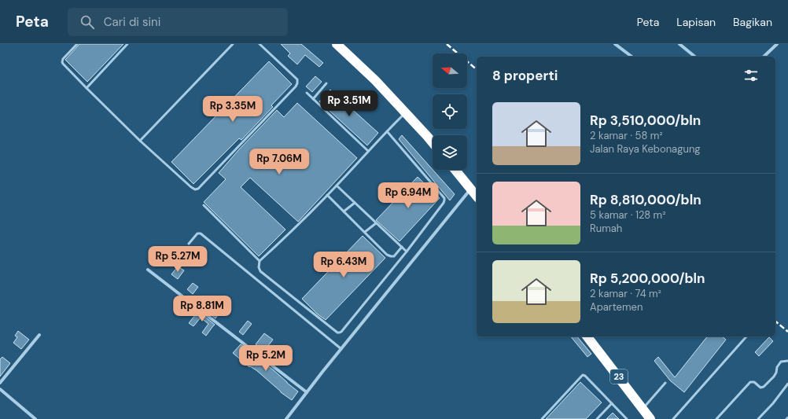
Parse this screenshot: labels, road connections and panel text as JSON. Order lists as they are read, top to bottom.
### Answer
{
  "streets": {
    "highway": ["23"]
  },
  "north": "left",
  "page": {
    "header": "Peta",
    "search": "Cari di sini",
    "nav": ["Peta", "Lapisan", "Bagikan"],
    "heading": "8 properti",
    "price": [
      "Rp 3.51M",
      "Rp 3.35M",
      "Rp 7.06M",
      "Rp 6.94M",
      "Rp 5.27M",
      "Rp 6.43M",
      "Rp 8.81M",
      "Rp 5.2M"
    ],
    "list": [
      {
        "name": "Rp 3,510,000/bln",
        "note": "2 kamar · 58 m² · Jalan Raya Kebonagung"
      },
      {
        "name": "Rp 8,810,000/bln",
        "note": "5 kamar · 128 m² · Rumah"
      },
      {
        "name": "Rp 5,200,000/bln",
        "note": "2 kamar · 74 m² · Apartemen"
      }
    ]
  }
}
